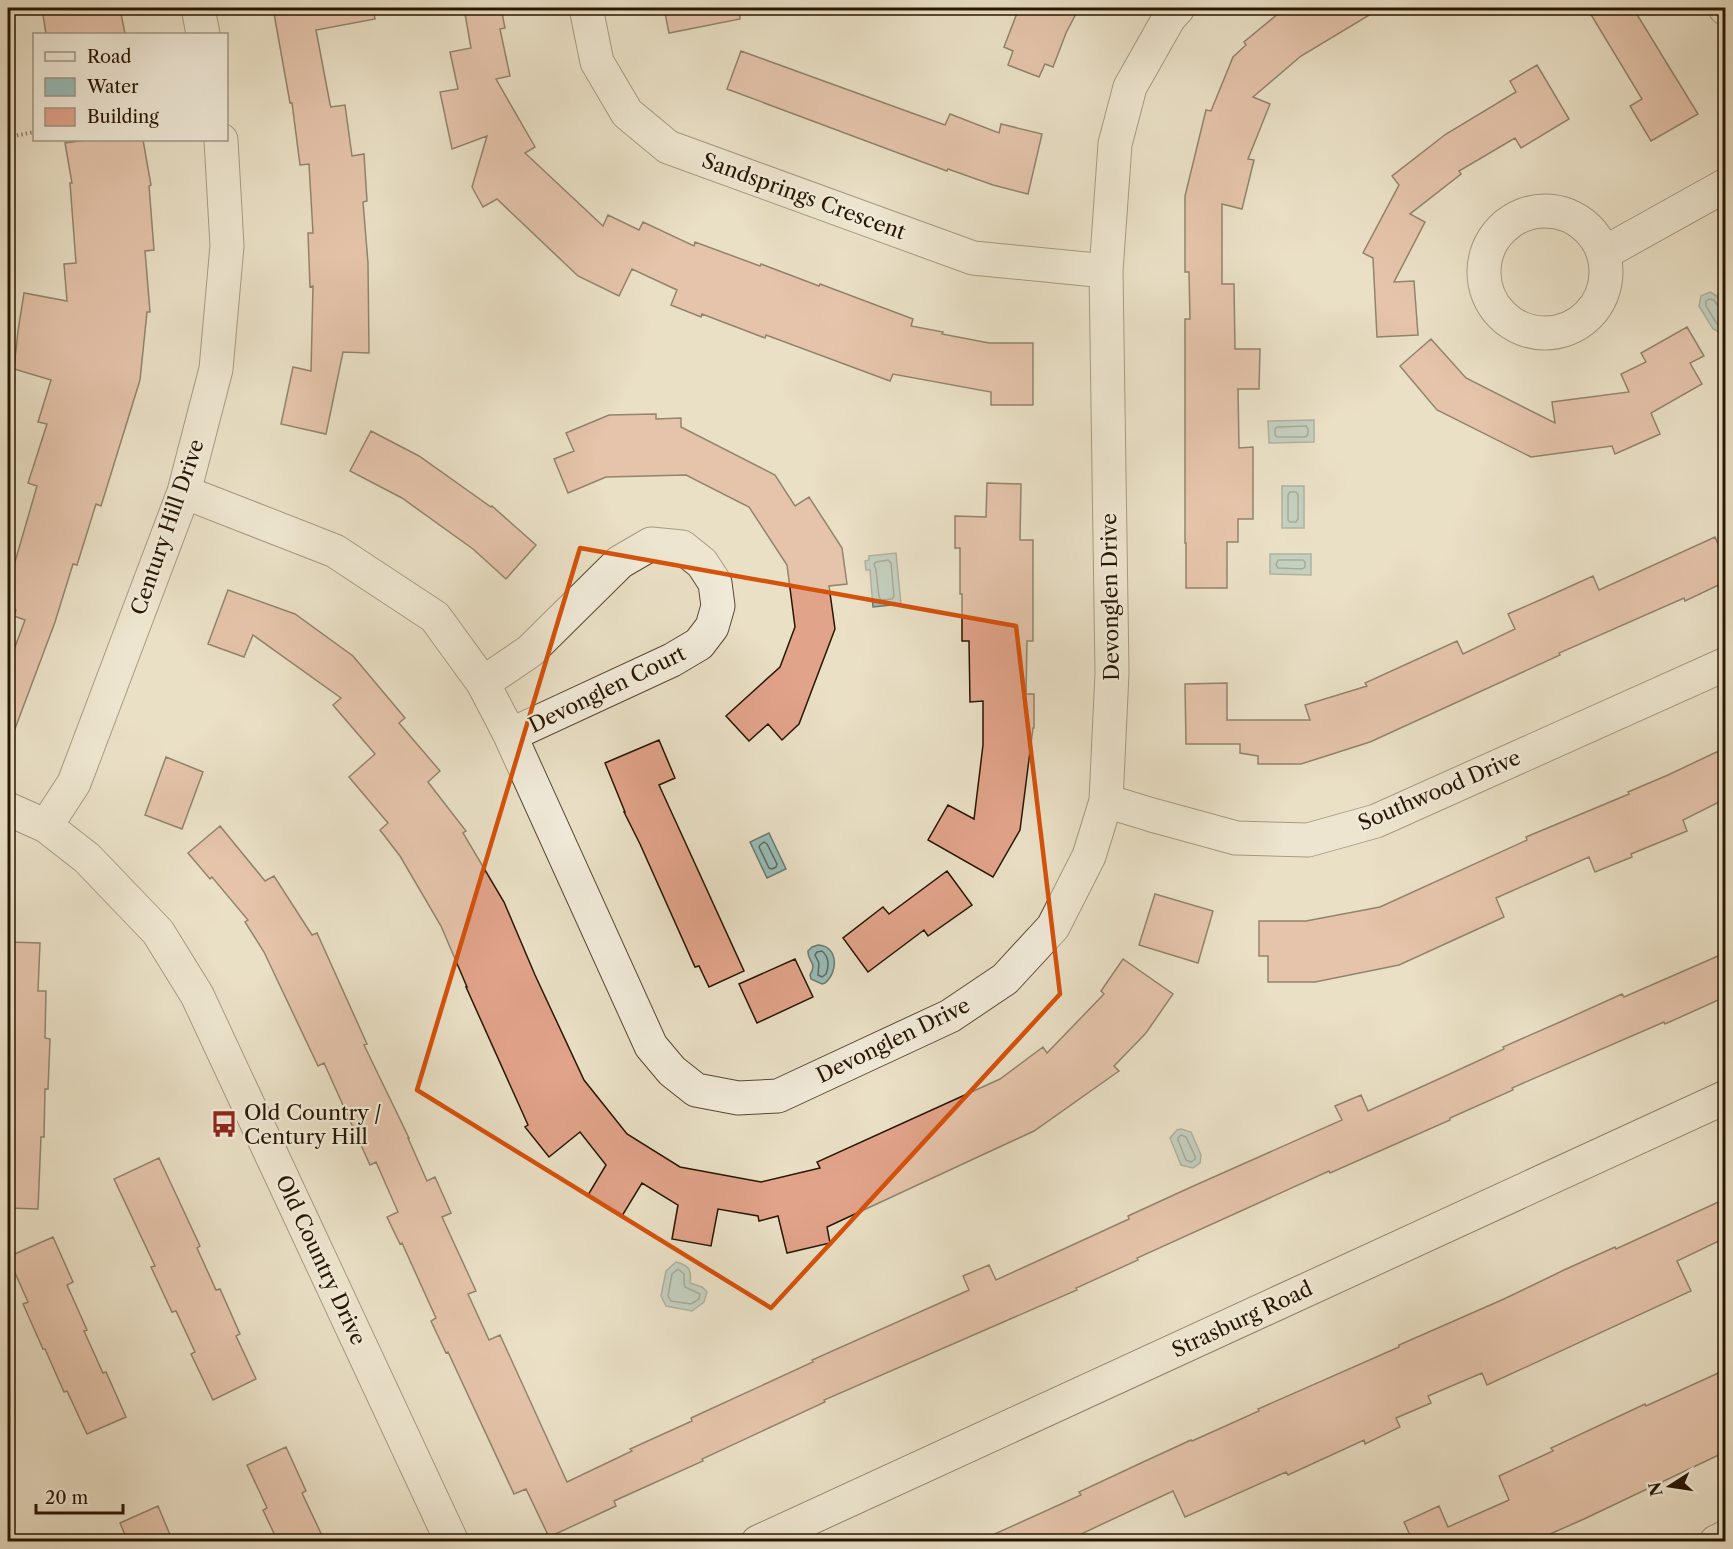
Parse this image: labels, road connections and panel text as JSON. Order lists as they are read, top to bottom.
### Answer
{
  "streets": {
    "street": [
      "Sandsprings Crescent",
      "Century Hill Drive",
      "Devonglen Drive",
      "Devonglen Court",
      "Southwood Drive",
      "Old Country Drive",
      "Strasburg Road"
    ]
  },
  "crossings": [
    ["Sandsprings Crescent", "Devonglen Drive"],
    ["Century Hill Drive", "Devonglen Drive"],
    ["Century Hill Drive", "Old Country Drive"],
    ["Devonglen Drive", "Devonglen Court"],
    ["Devonglen Drive", "Southwood Drive"]
  ],
  "places": {
    "bus stop": ["Old Country / Century Hill"]
  },
  "legend": ["Road", "Water", "Building"],
  "scale_bar": "20 m",
  "north": "left"
}
